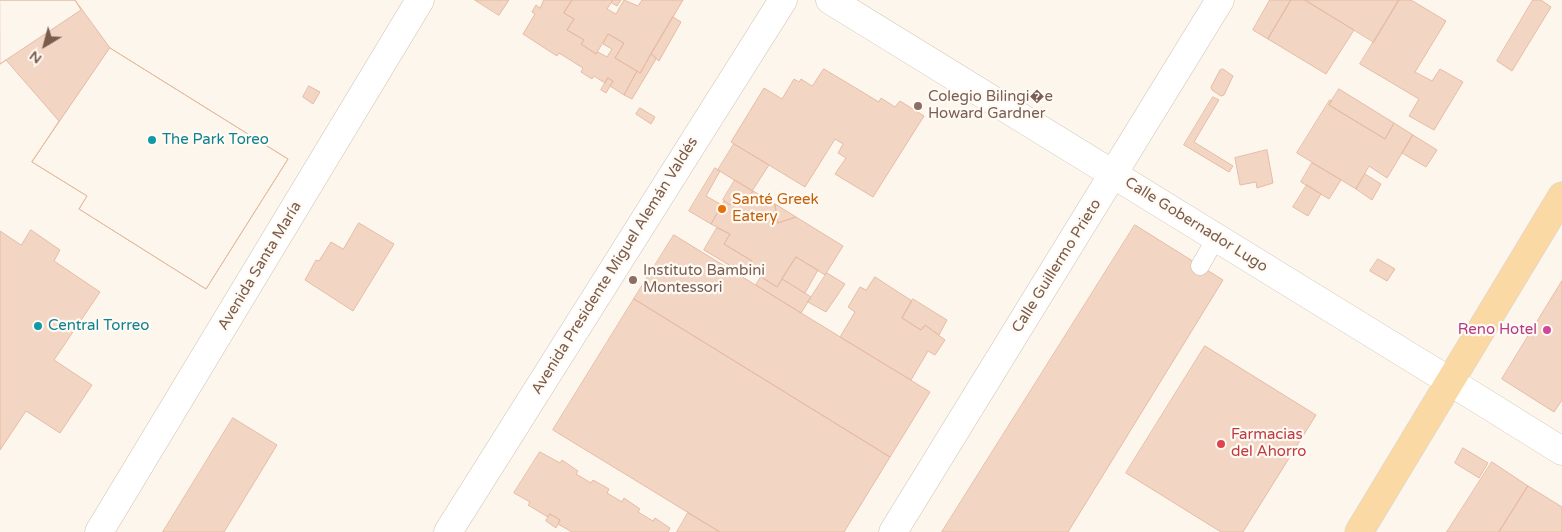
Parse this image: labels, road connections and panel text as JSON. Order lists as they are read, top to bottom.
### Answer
{
  "streets": {
    "street": [
      "Calle Gobernador Lugo",
      "Avenida Santa María",
      "Avenida Presidente Miguel Alemán Valdés",
      "Calle Guillermo Prieto"
    ]
  },
  "crossings": [
    ["Calle Gobernador Lugo", "Calle Guillermo Prieto"]
  ],
  "places": [
    "Colegio Bilingi�e Howard Gardner",
    "The Park Toreo",
    "Santé Greek Eatery",
    "Instituto Bambini Montessori",
    "Central Torreo",
    "Reno Hotel",
    "Farmacias del Ahorro"
  ],
  "north": "bottom left"
}
